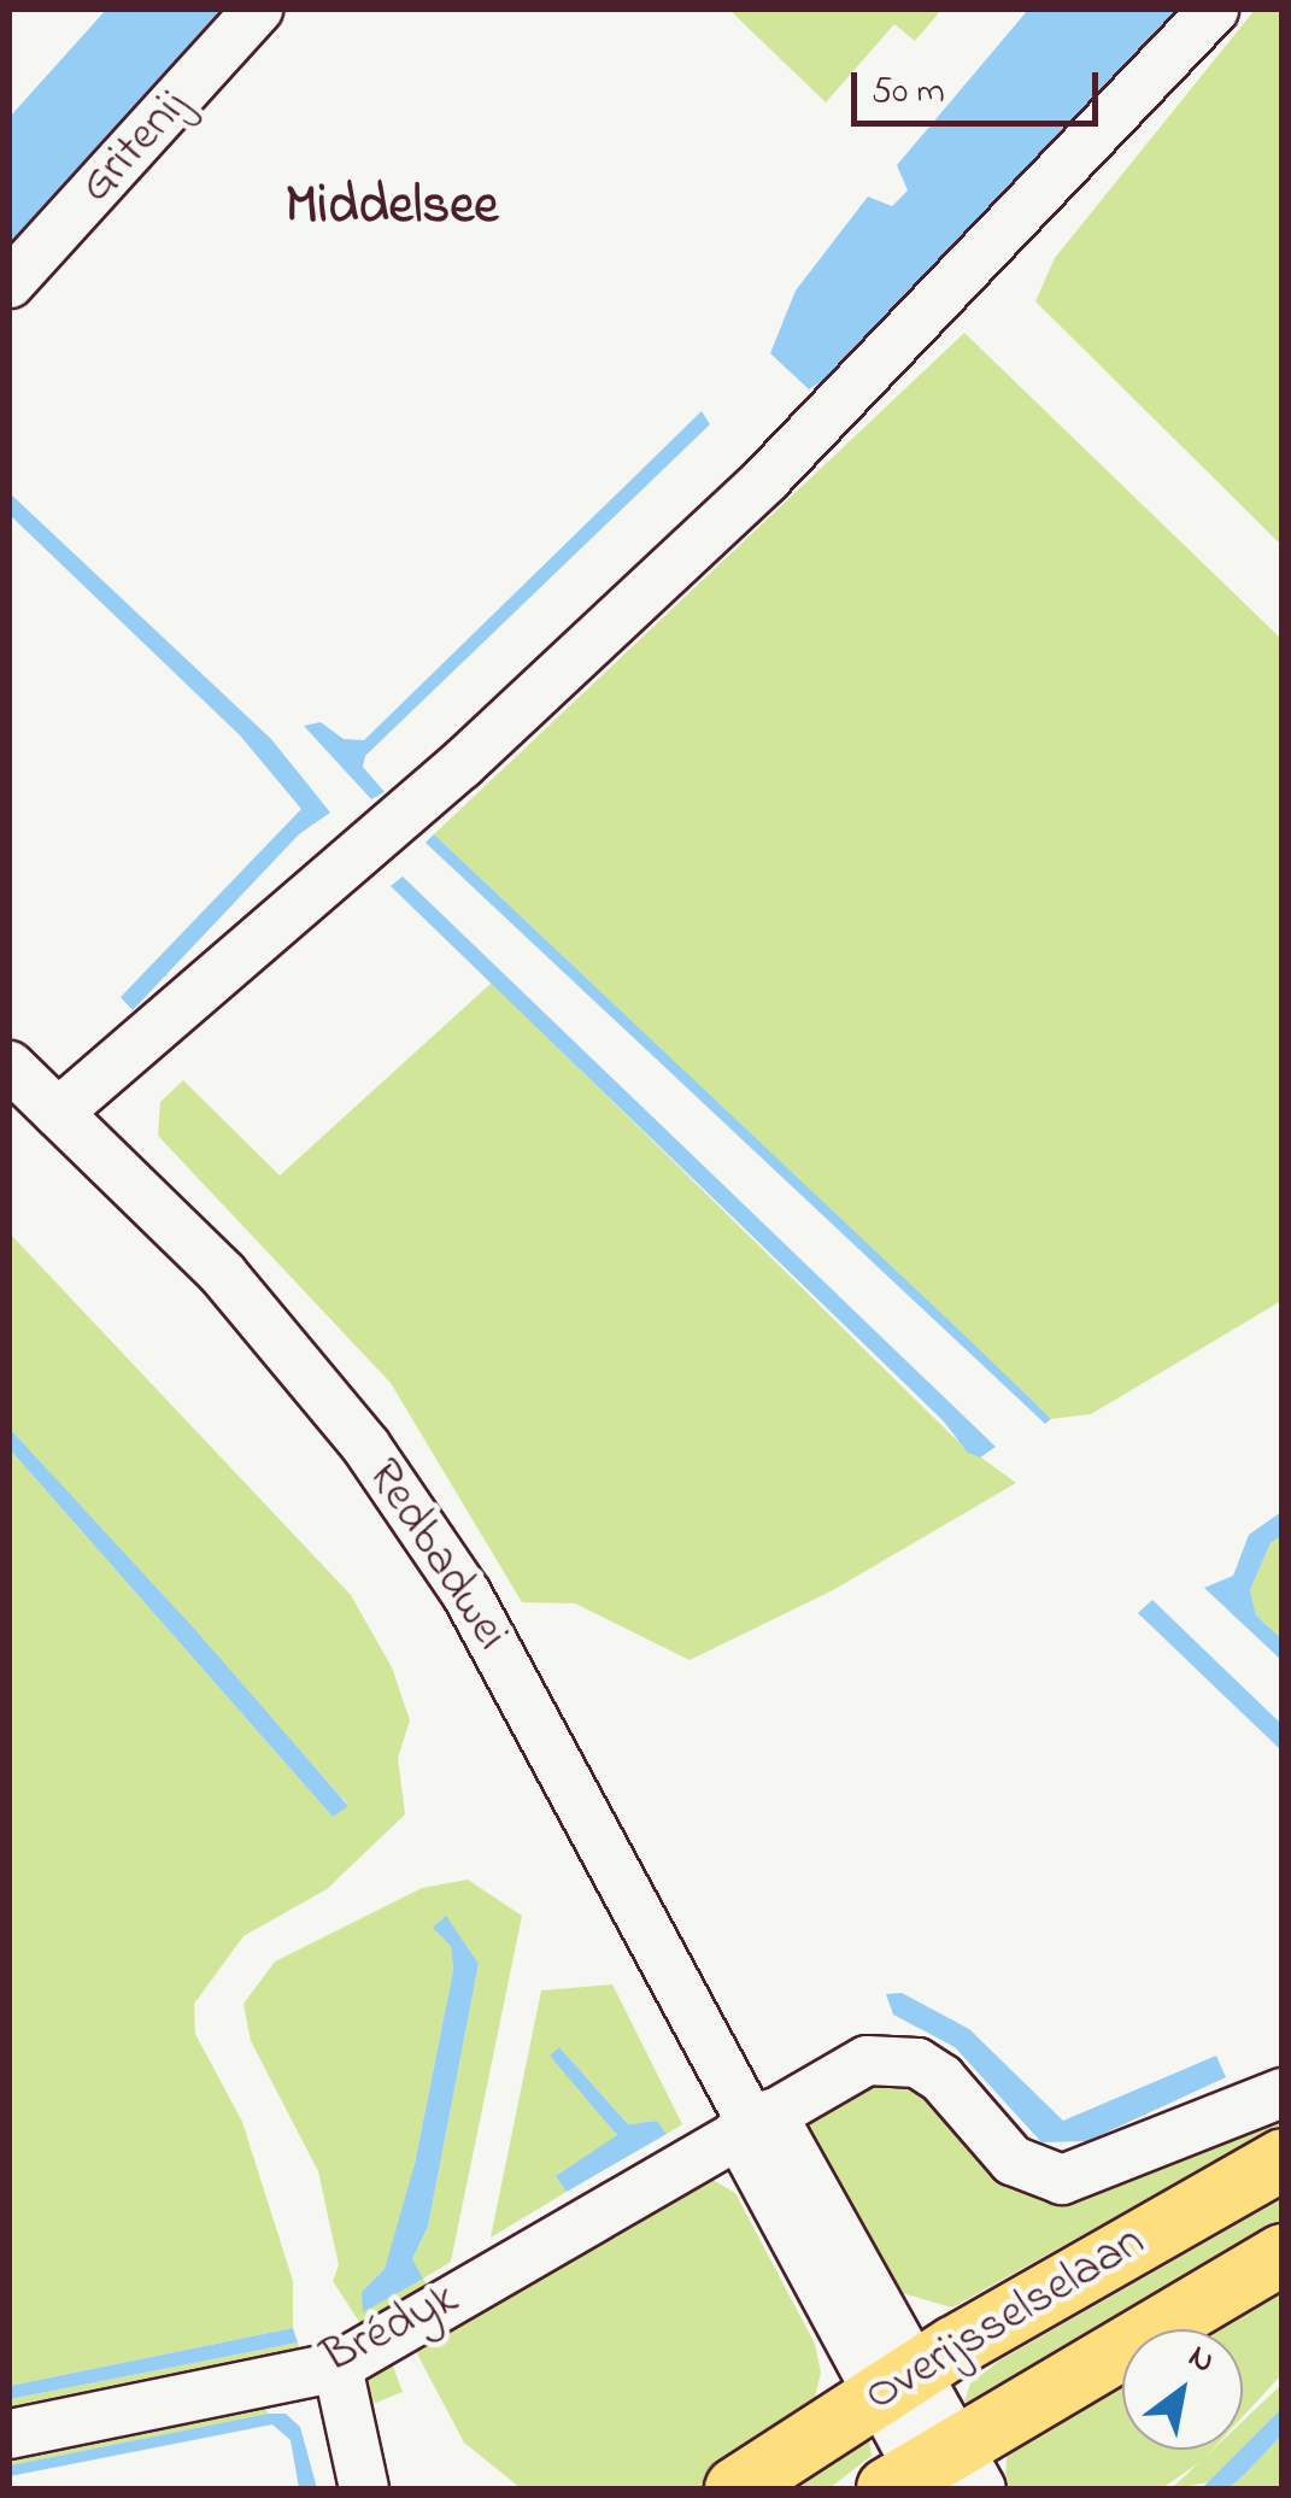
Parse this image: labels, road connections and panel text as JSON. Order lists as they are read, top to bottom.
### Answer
{
  "streets": {
    "main road": ["Overijsselselaan"],
    "street": ["Gritenij", "Redbadwei", "Brédyk"]
  },
  "crossings": [
    ["Redbadwei", "Overijsselselaan"],
    ["Redbadwei", "Brédyk"]
  ],
  "districts": ["Middelsee"],
  "scale_bar": "50 m",
  "north": "top right"
}
